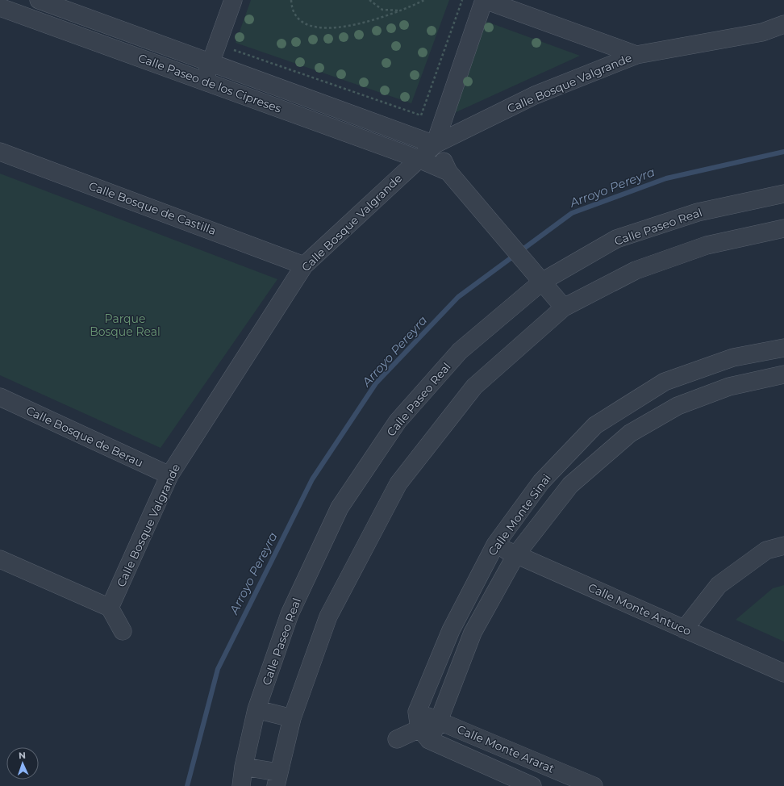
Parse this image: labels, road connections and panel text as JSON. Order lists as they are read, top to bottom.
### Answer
{
  "streets": {
    "street": [
      "Calle Paseo de los Cipreses",
      "Calle Bosque Valgrande",
      "Calle Bosque de Castilla",
      "Calle Paseo Real",
      "Calle Bosque de Berau",
      "Calle Monte Sinai",
      "Calle Monte Antuco",
      "Calle Monte Ararat"
    ]
  },
  "crossings": [
    ["Calle Paseo de los Cipreses", "Calle Bosque Valgrande"],
    ["Calle Bosque Valgrande", "Calle Bosque de Castilla"],
    ["Calle Bosque Valgrande", "Calle Bosque de Berau"],
    ["Calle Monte Sinai", "Calle Monte Antuco"],
    ["Calle Monte Sinai", "Calle Monte Ararat"]
  ],
  "water": ["Arroyo Pereyra"],
  "parks": ["Parque Bosque Real"],
  "north": "top"
}
